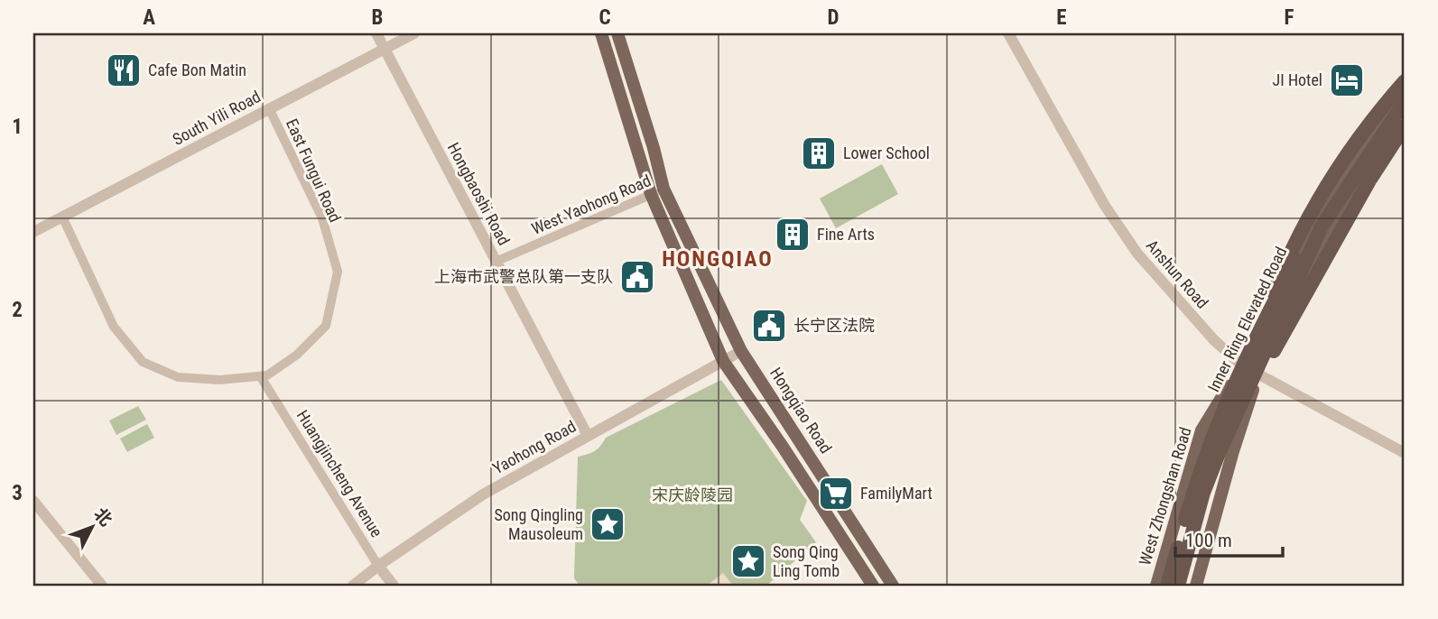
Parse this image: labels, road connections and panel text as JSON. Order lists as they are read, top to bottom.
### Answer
{
  "streets": {
    "highway": ["Inner Ring Elevated Road"],
    "main road": ["Hongqiao Road", "West Zhongshan Road"],
    "street": [
      "South Yili Road",
      "East Fungui Road",
      "Hongbaoshi Road",
      "West Yaohong Road",
      "Anshun Road",
      "Yaohong Road",
      "Huangjincheng Avenue"
    ]
  },
  "crossings": [
    ["South Yili Road", "East Fungui Road"],
    ["South Yili Road", "Hongbaoshi Road"],
    ["East Fungui Road", "Huangjincheng Avenue"],
    ["Hongbaoshi Road", "West Yaohong Road"],
    ["Hongbaoshi Road", "Yaohong Road"],
    ["West Yaohong Road", "Hongqiao Road"],
    ["Anshun Road", "West Zhongshan Road"],
    ["Hongqiao Road", "Yaohong Road"],
    ["Yaohong Road", "Huangjincheng Avenue"]
  ],
  "districts": ["HONGQIAO"],
  "parks": ["宋庆龄陵园"],
  "places": {
    "restaurant": ["Cafe Bon Matin"],
    "hotel": ["JI Hotel"],
    "building": ["Lower School", "Fine Arts"],
    "public building": ["上海市武警总队第一支队", "长宁区法院"],
    "supermarket": ["FamilyMart"],
    "place": ["Song Qingling Mausoleum", "Song Qing Ling Tomb"]
  },
  "scale_bar": "100 m",
  "north": "top right",
  "grid": {
    "columns": [
      "A",
      "B",
      "C",
      "D",
      "E",
      "F"
    ],
    "rows": ["1", "2", "3"]
  }
}
